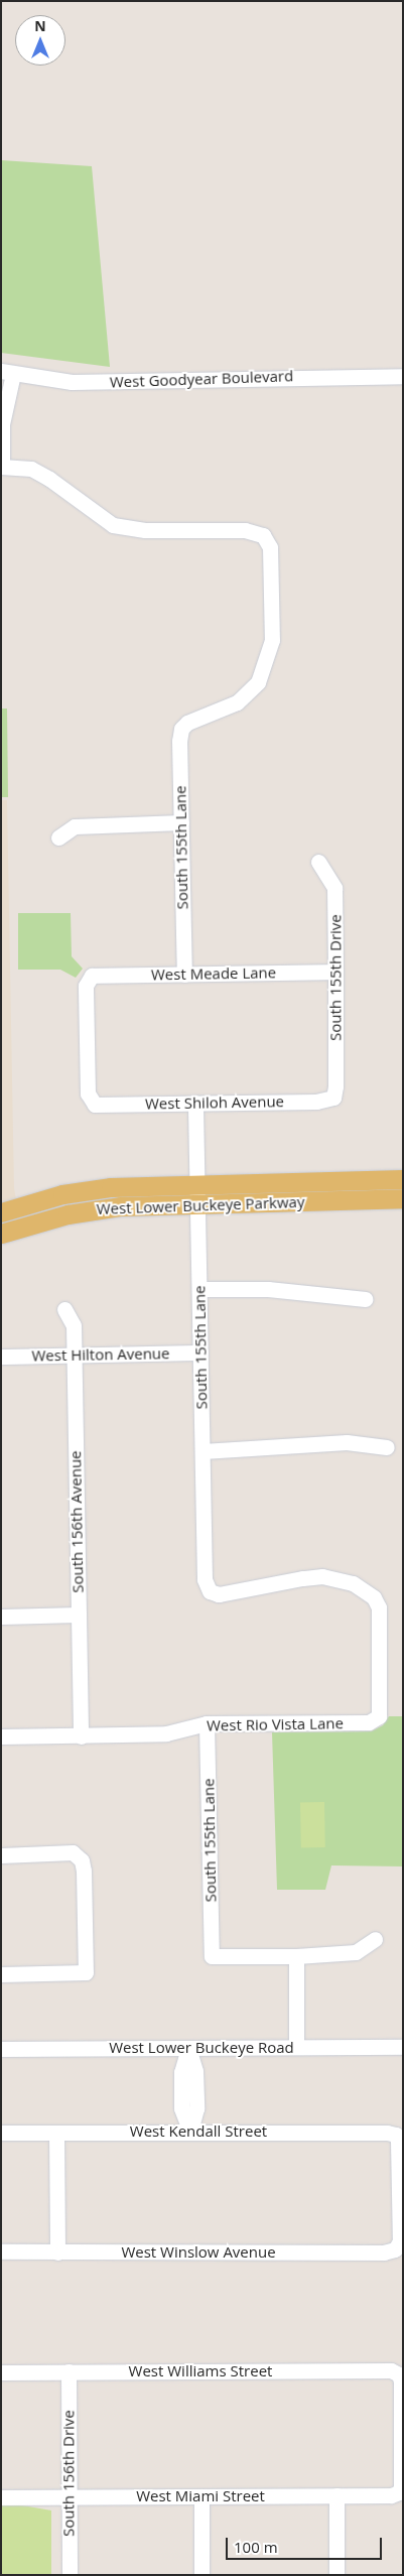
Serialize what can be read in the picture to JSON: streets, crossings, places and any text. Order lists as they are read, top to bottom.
{
  "streets": {
    "main road": ["West Lower Buckeye Parkway"],
    "street": [
      "West Goodyear Boulevard",
      "South 155th Lane",
      "West Meade Lane",
      "South 155th Drive",
      "West Shiloh Avenue",
      "West Hilton Avenue",
      "South 156th Avenue",
      "West Rio Vista Lane",
      "West Lower Buckeye Road",
      "West Kendall Street",
      "West Winslow Avenue",
      "West Williams Street",
      "South 156th Drive",
      "West Miami Street"
    ]
  },
  "crossings": [
    ["South 155th Lane", "West Meade Lane"],
    ["South 155th Lane", "West Shiloh Avenue"],
    ["South 155th Lane", "West Lower Buckeye Parkway"],
    ["South 155th Lane", "West Hilton Avenue"],
    ["South 155th Lane", "West Rio Vista Lane"],
    ["West Meade Lane", "South 155th Drive"],
    ["West Meade Lane", "West Shiloh Avenue"],
    ["South 155th Drive", "West Shiloh Avenue"],
    ["West Hilton Avenue", "South 156th Avenue"],
    ["South 156th Avenue", "West Rio Vista Lane"],
    ["West Kendall Street", "West Winslow Avenue"],
    ["West Williams Street", "South 156th Drive"],
    ["West Williams Street", "West Miami Street"],
    ["South 156th Drive", "West Miami Street"]
  ],
  "scale_bar": "100 m",
  "north": "top"
}
